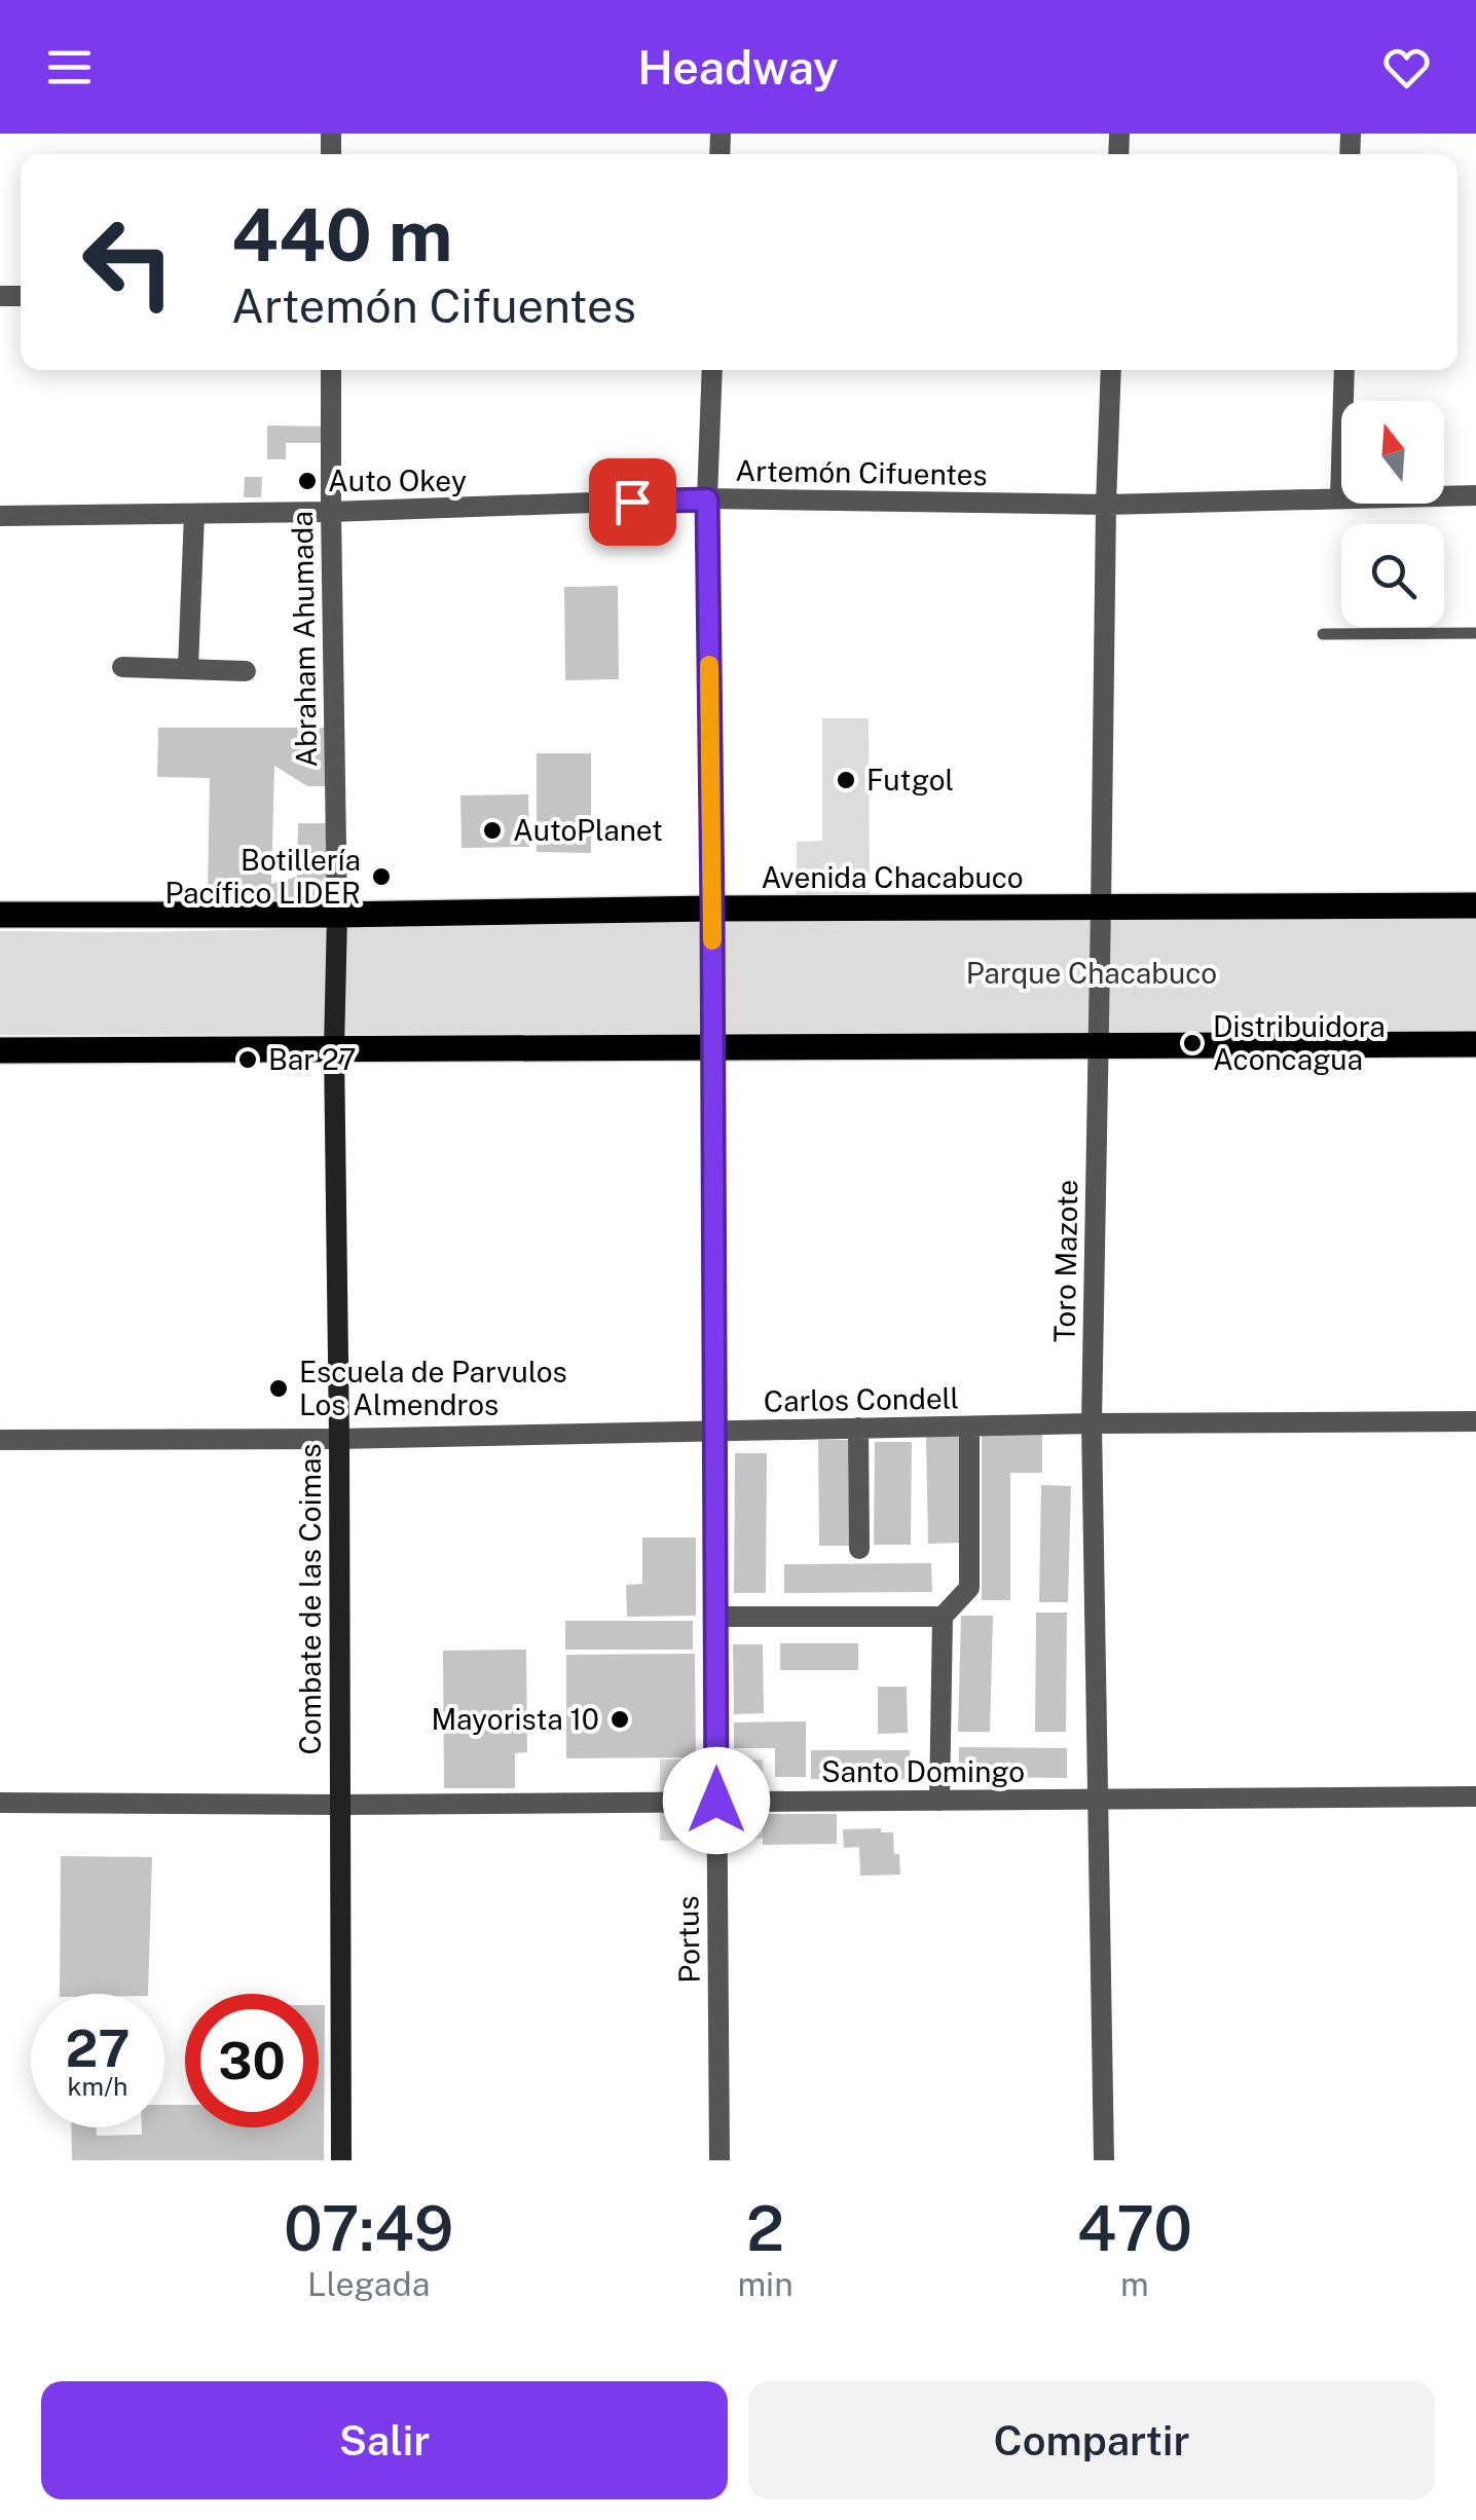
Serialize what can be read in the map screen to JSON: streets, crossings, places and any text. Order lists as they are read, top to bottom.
{
  "streets": {
    "main road": ["Avenida Chacabuco", "Combate de las Coimas"],
    "street": [
      "Artemón Cifuentes",
      "Abraham Ahumada",
      "Toro Mazote",
      "Carlos Condell",
      "Santo Domingo",
      "Portus"
    ]
  },
  "crossings": [
    ["Artemón Cifuentes", "Abraham Ahumada"],
    ["Artemón Cifuentes", "Toro Mazote"],
    ["Artemón Cifuentes", "Portus"],
    ["Abraham Ahumada", "Avenida Chacabuco"],
    ["Abraham Ahumada", "Combate de las Coimas"],
    ["Avenida Chacabuco", "Toro Mazote"],
    ["Avenida Chacabuco", "Combate de las Coimas"],
    ["Avenida Chacabuco", "Portus"],
    ["Toro Mazote", "Carlos Condell"],
    ["Toro Mazote", "Santo Domingo"],
    ["Carlos Condell", "Combate de las Coimas"],
    ["Carlos Condell", "Portus"],
    ["Combate de las Coimas", "Santo Domingo"],
    ["Santo Domingo", "Portus"]
  ],
  "parks": ["Parque Chacabuco"],
  "places": [
    "Auto Okey",
    "Futgol",
    "AutoPlanet",
    "Botillería Pacífico LIDER",
    "Distribuidora Aconcagua",
    "Bar 27",
    "Escuela de Parvulos Los Almendros",
    "Mayorista 10"
  ],
  "north": "top",
  "page": {
    "header": "Headway",
    "turn": ["440 m", "Artemón Cifuentes"],
    "speed": "27 km/h",
    "limit": "30",
    "eta": [
      "07:49",
      "Llegada",
      "2",
      "min",
      "470",
      "m"
    ],
    "buttons": ["Salir", "Compartir"]
  }
}
